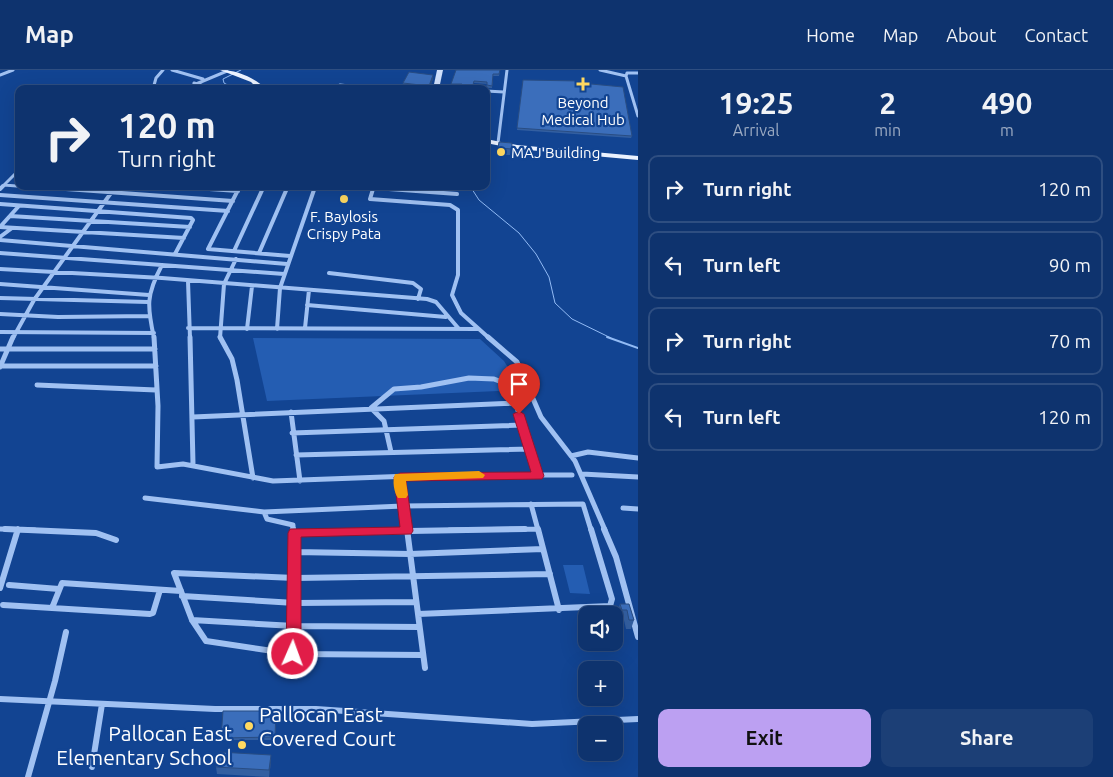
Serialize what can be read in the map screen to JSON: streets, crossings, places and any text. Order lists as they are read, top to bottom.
{
  "places": {
    "health": ["Beyond Medical Hub"],
    "other": [
      "MAJ Building",
      "F. Baylosis Crispy Pata",
      "Pallocan East Covered Court",
      "Pallocan East Elementary School"
    ]
  },
  "page": {
    "header": "Map",
    "nav": [
      "Home",
      "Map",
      "About",
      "Contact"
    ],
    "eta": [
      "19:25",
      "Arrival",
      "2",
      "min",
      "490",
      "m"
    ],
    "turn": ["120 m", "Turn right"],
    "list": [
      {
        "name": "Turn right",
        "value": "120 m"
      },
      {
        "name": "Turn left",
        "value": "90 m"
      },
      {
        "name": "Turn right",
        "value": "70 m"
      },
      {
        "name": "Turn left",
        "value": "120 m"
      }
    ],
    "map_buttons": ["+", "−"],
    "buttons": ["Exit", "Share"]
  }
}
